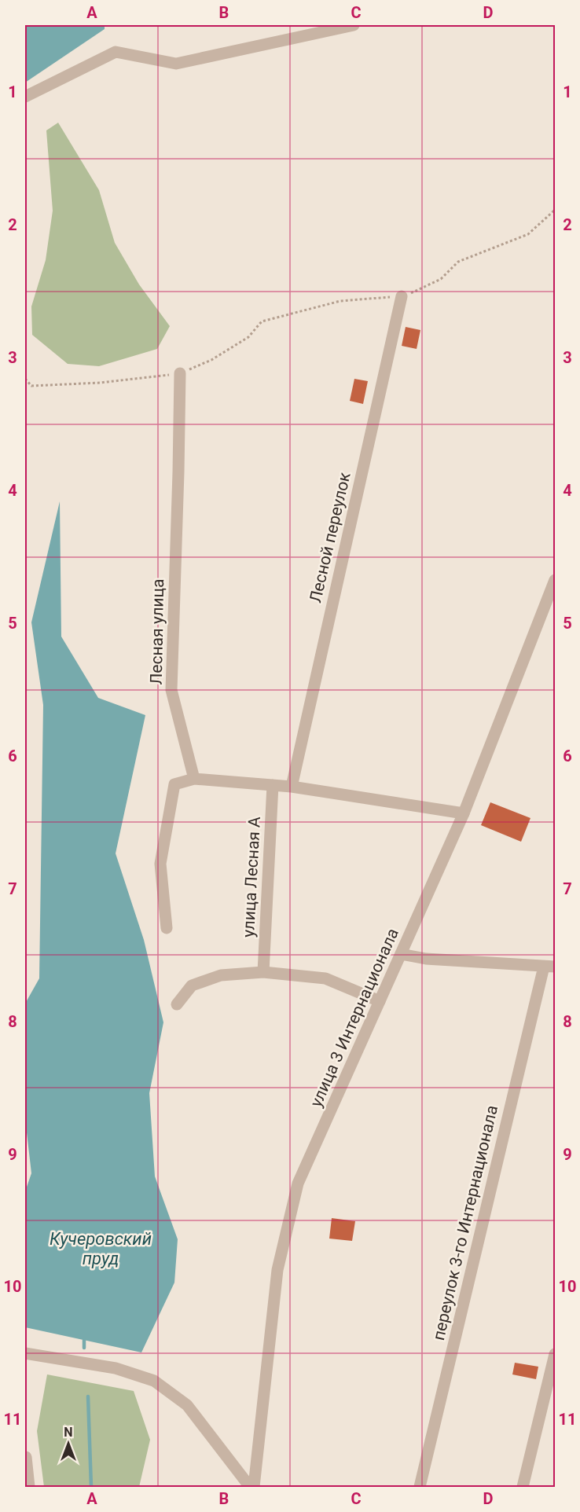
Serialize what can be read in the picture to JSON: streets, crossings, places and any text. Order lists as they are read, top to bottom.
{
  "streets": {
    "street": [
      "Лесной переулок",
      "Лесная улица",
      "улица Лесная А",
      "улица 3 Интернационала",
      "переулок 3-го Интернационала"
    ]
  },
  "water": ["Кучеровский пруд"],
  "north": "top",
  "grid": {
    "columns": [
      "A",
      "B",
      "C",
      "D"
    ],
    "rows": [
      "1",
      "2",
      "3",
      "4",
      "5",
      "6",
      "7",
      "8",
      "9",
      "10",
      "11"
    ]
  }
}
